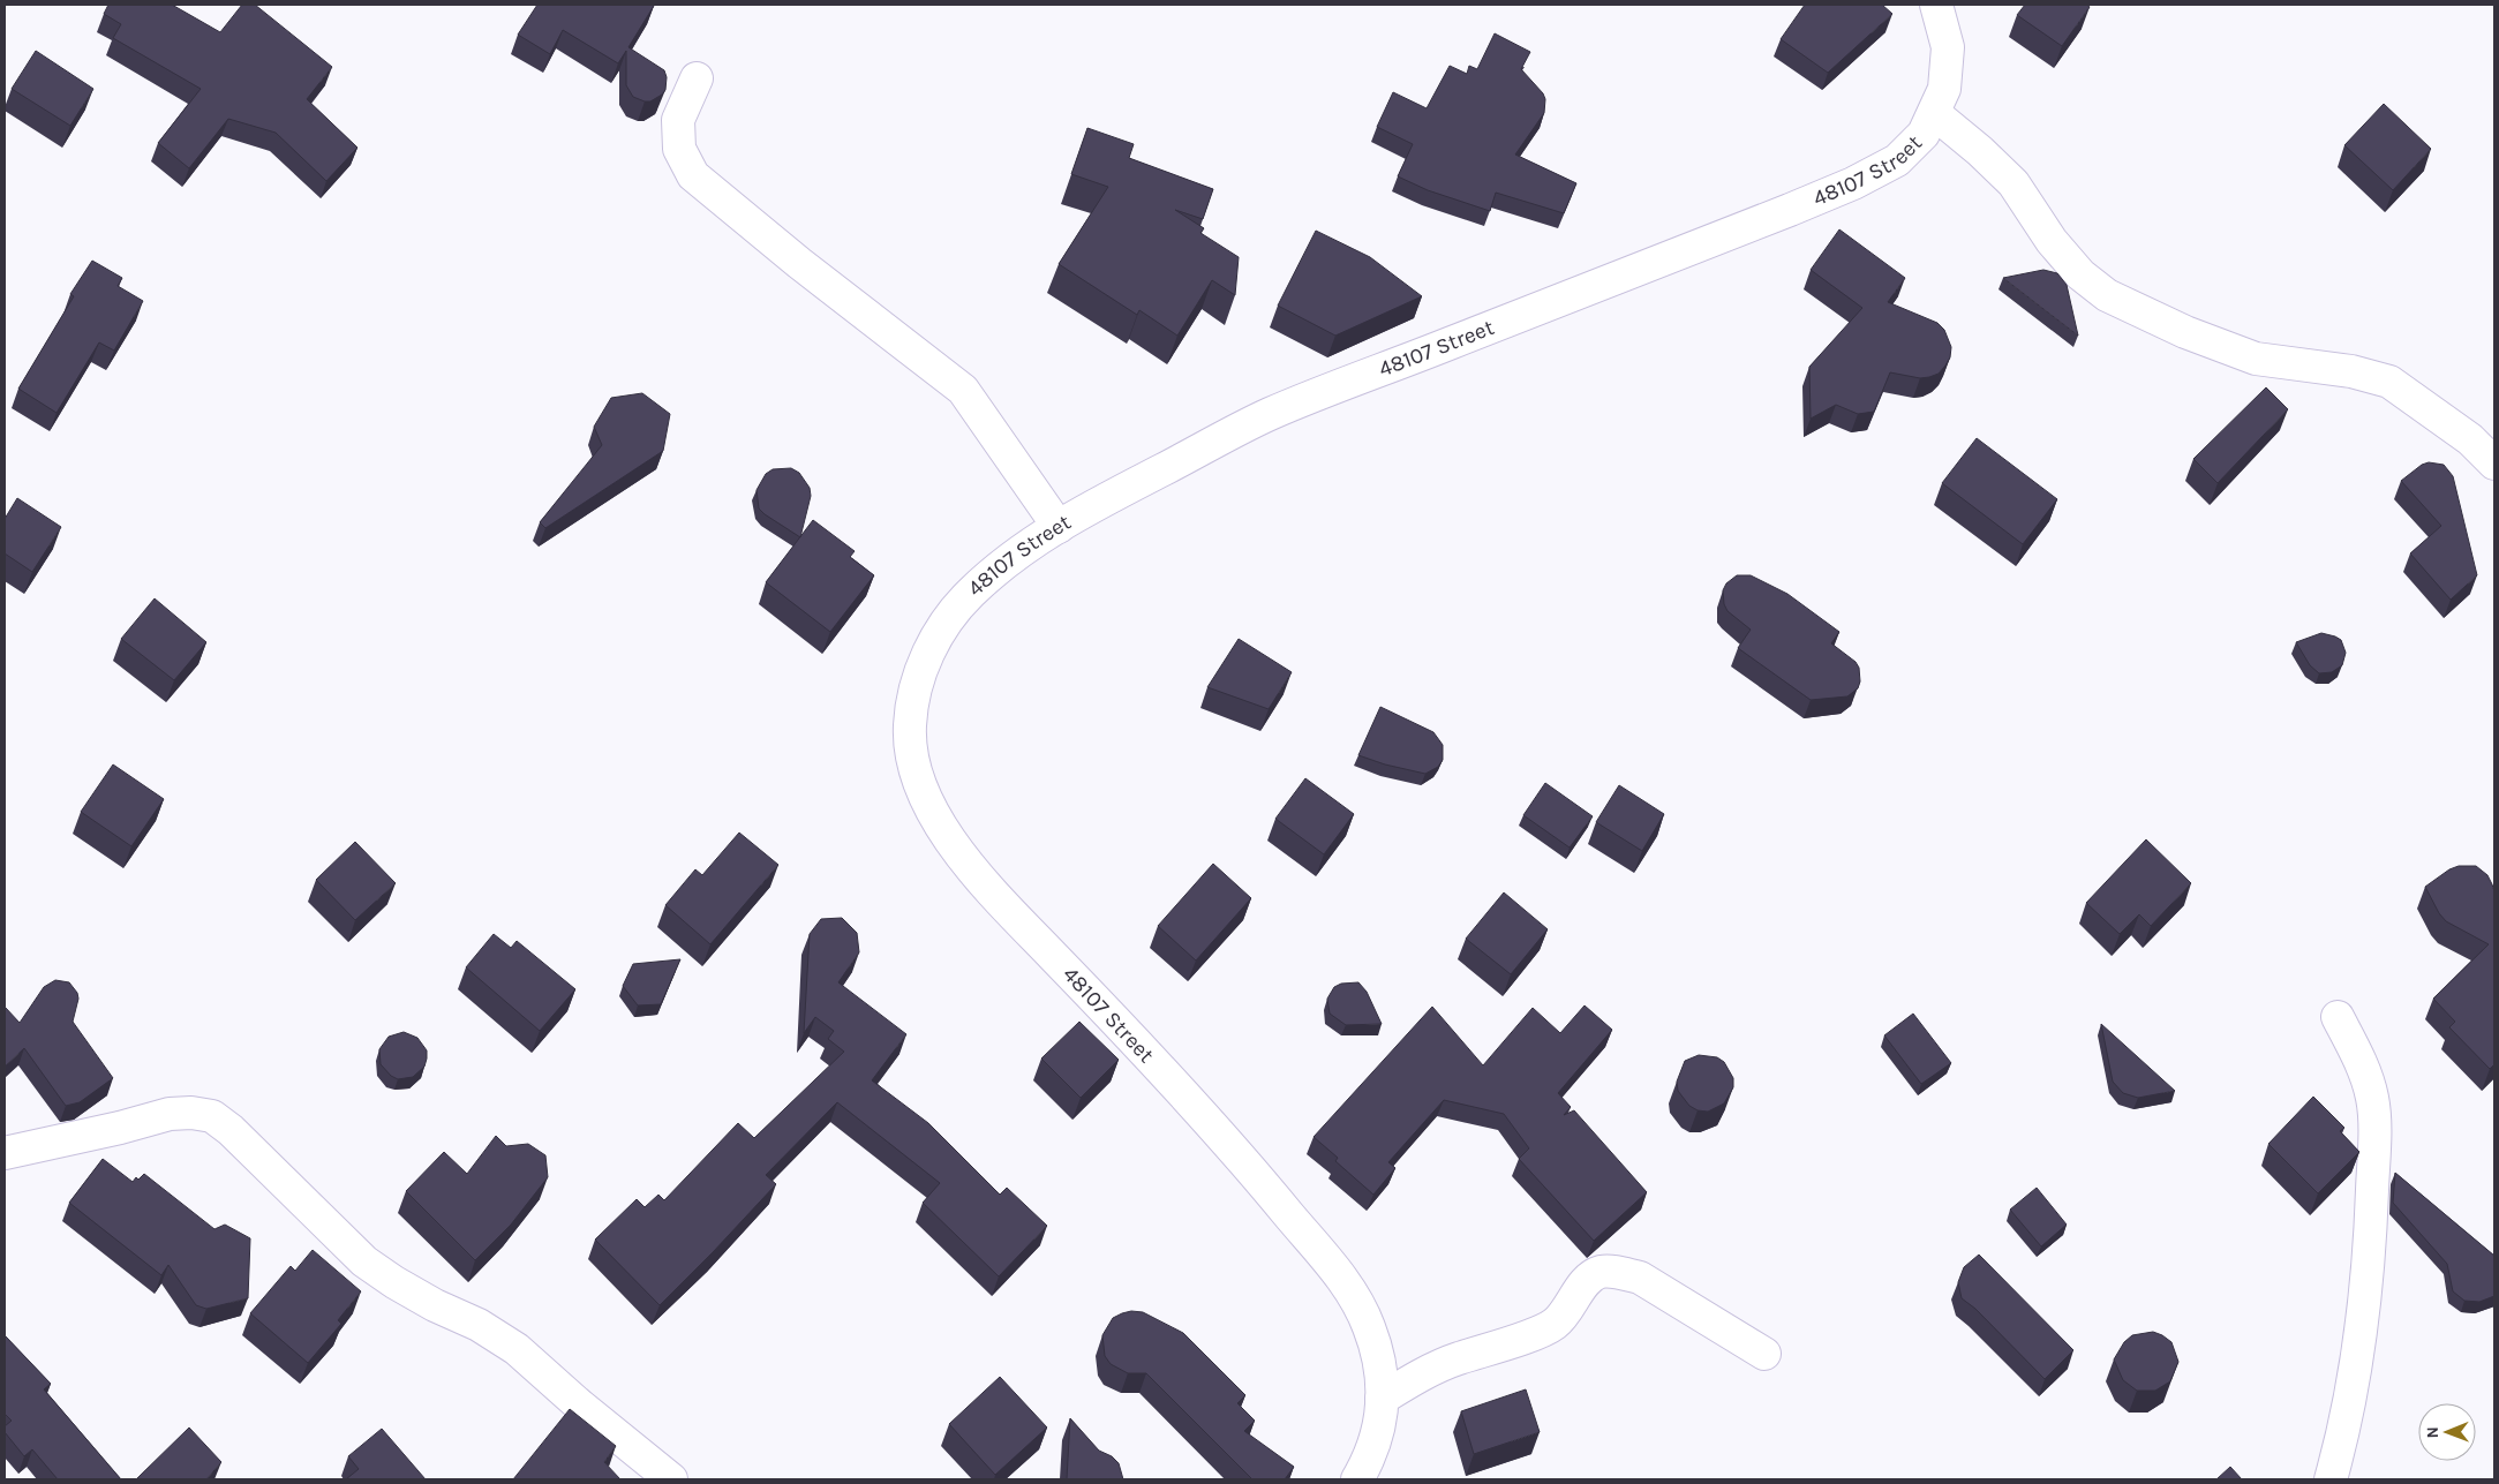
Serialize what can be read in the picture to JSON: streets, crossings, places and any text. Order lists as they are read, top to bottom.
{
  "streets": {
    "street": ["48107 Street"]
  },
  "north": "left"
}
